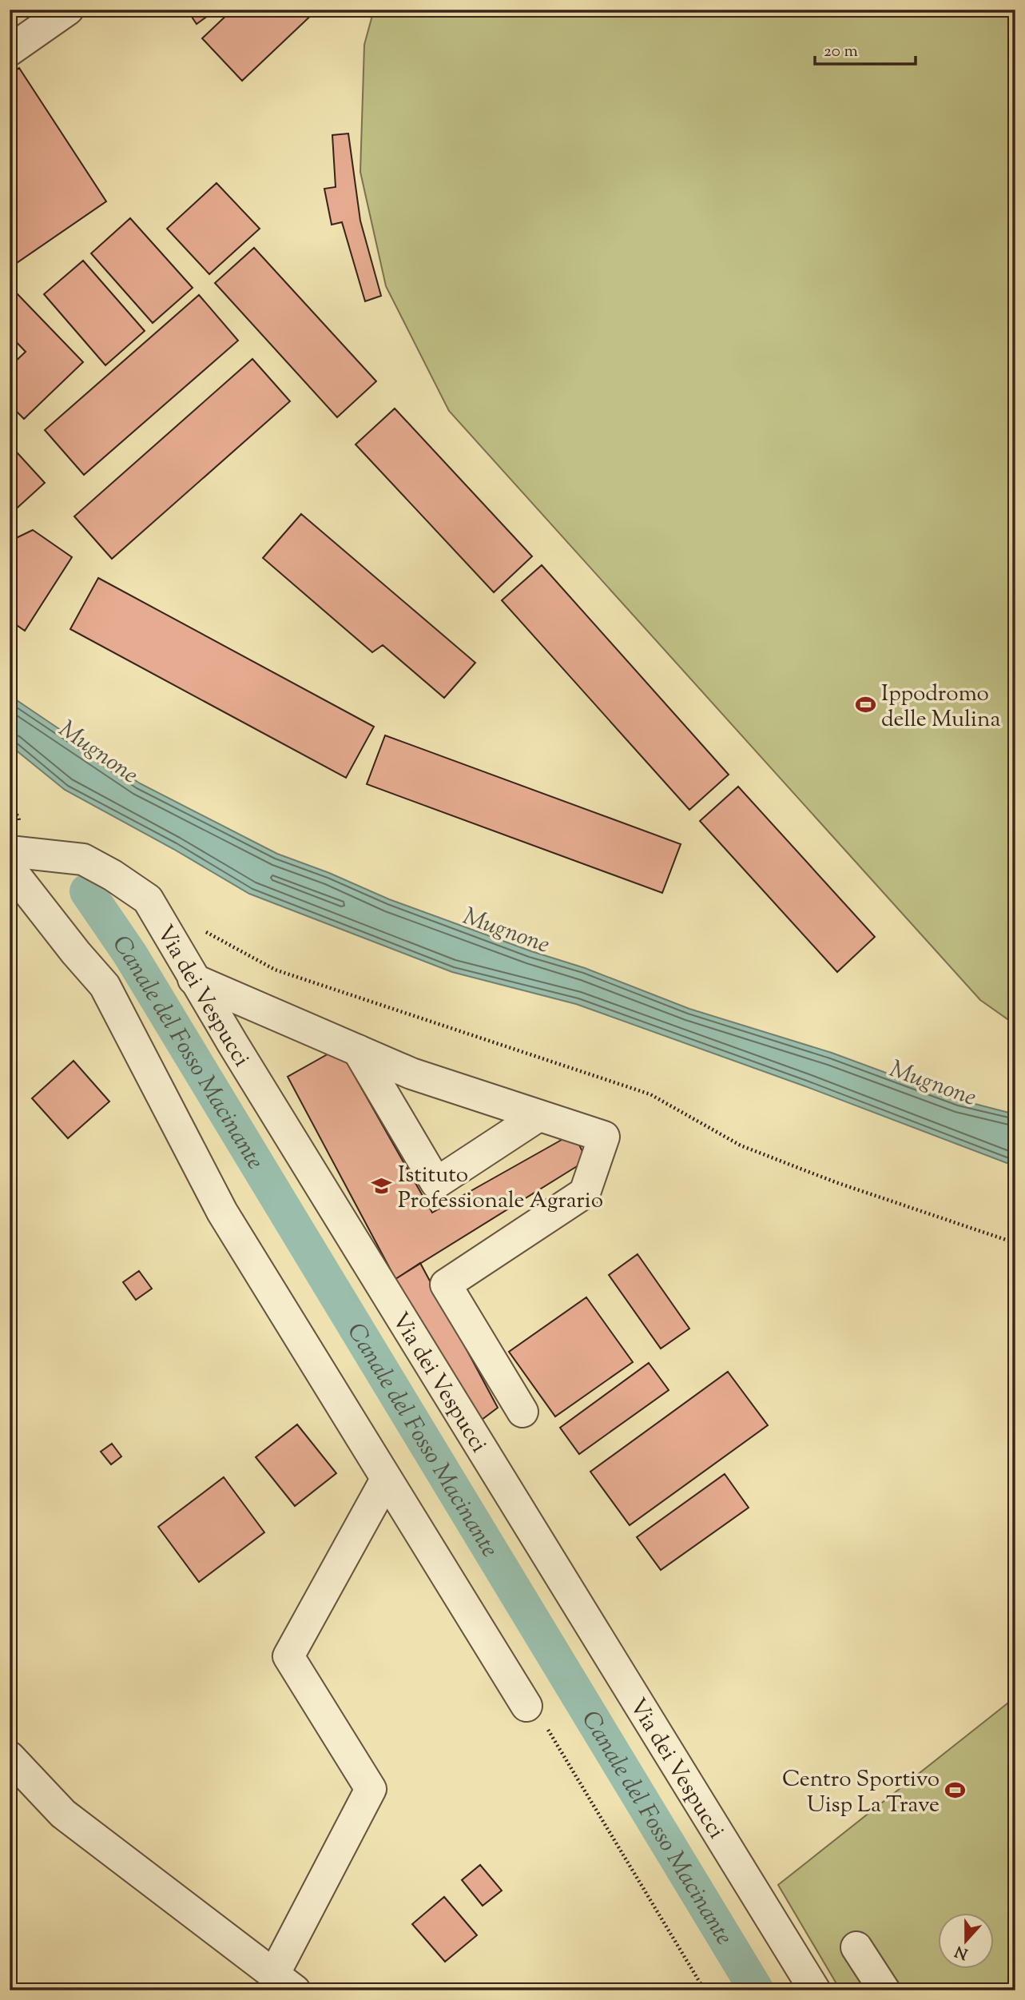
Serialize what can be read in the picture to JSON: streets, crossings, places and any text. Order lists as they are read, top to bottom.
{
  "streets": {
    "street": ["Via dei Vespucci"]
  },
  "water": ["Mugnone", "Canale del Fosso Macinante"],
  "places": {
    "sports": ["Ippodromo delle Mulina", "Centro Sportivo Uisp La Trave"],
    "school or university": ["Istituto Professionale Agrario"]
  },
  "scale_bar": "20 m",
  "north": "bottom"
}
